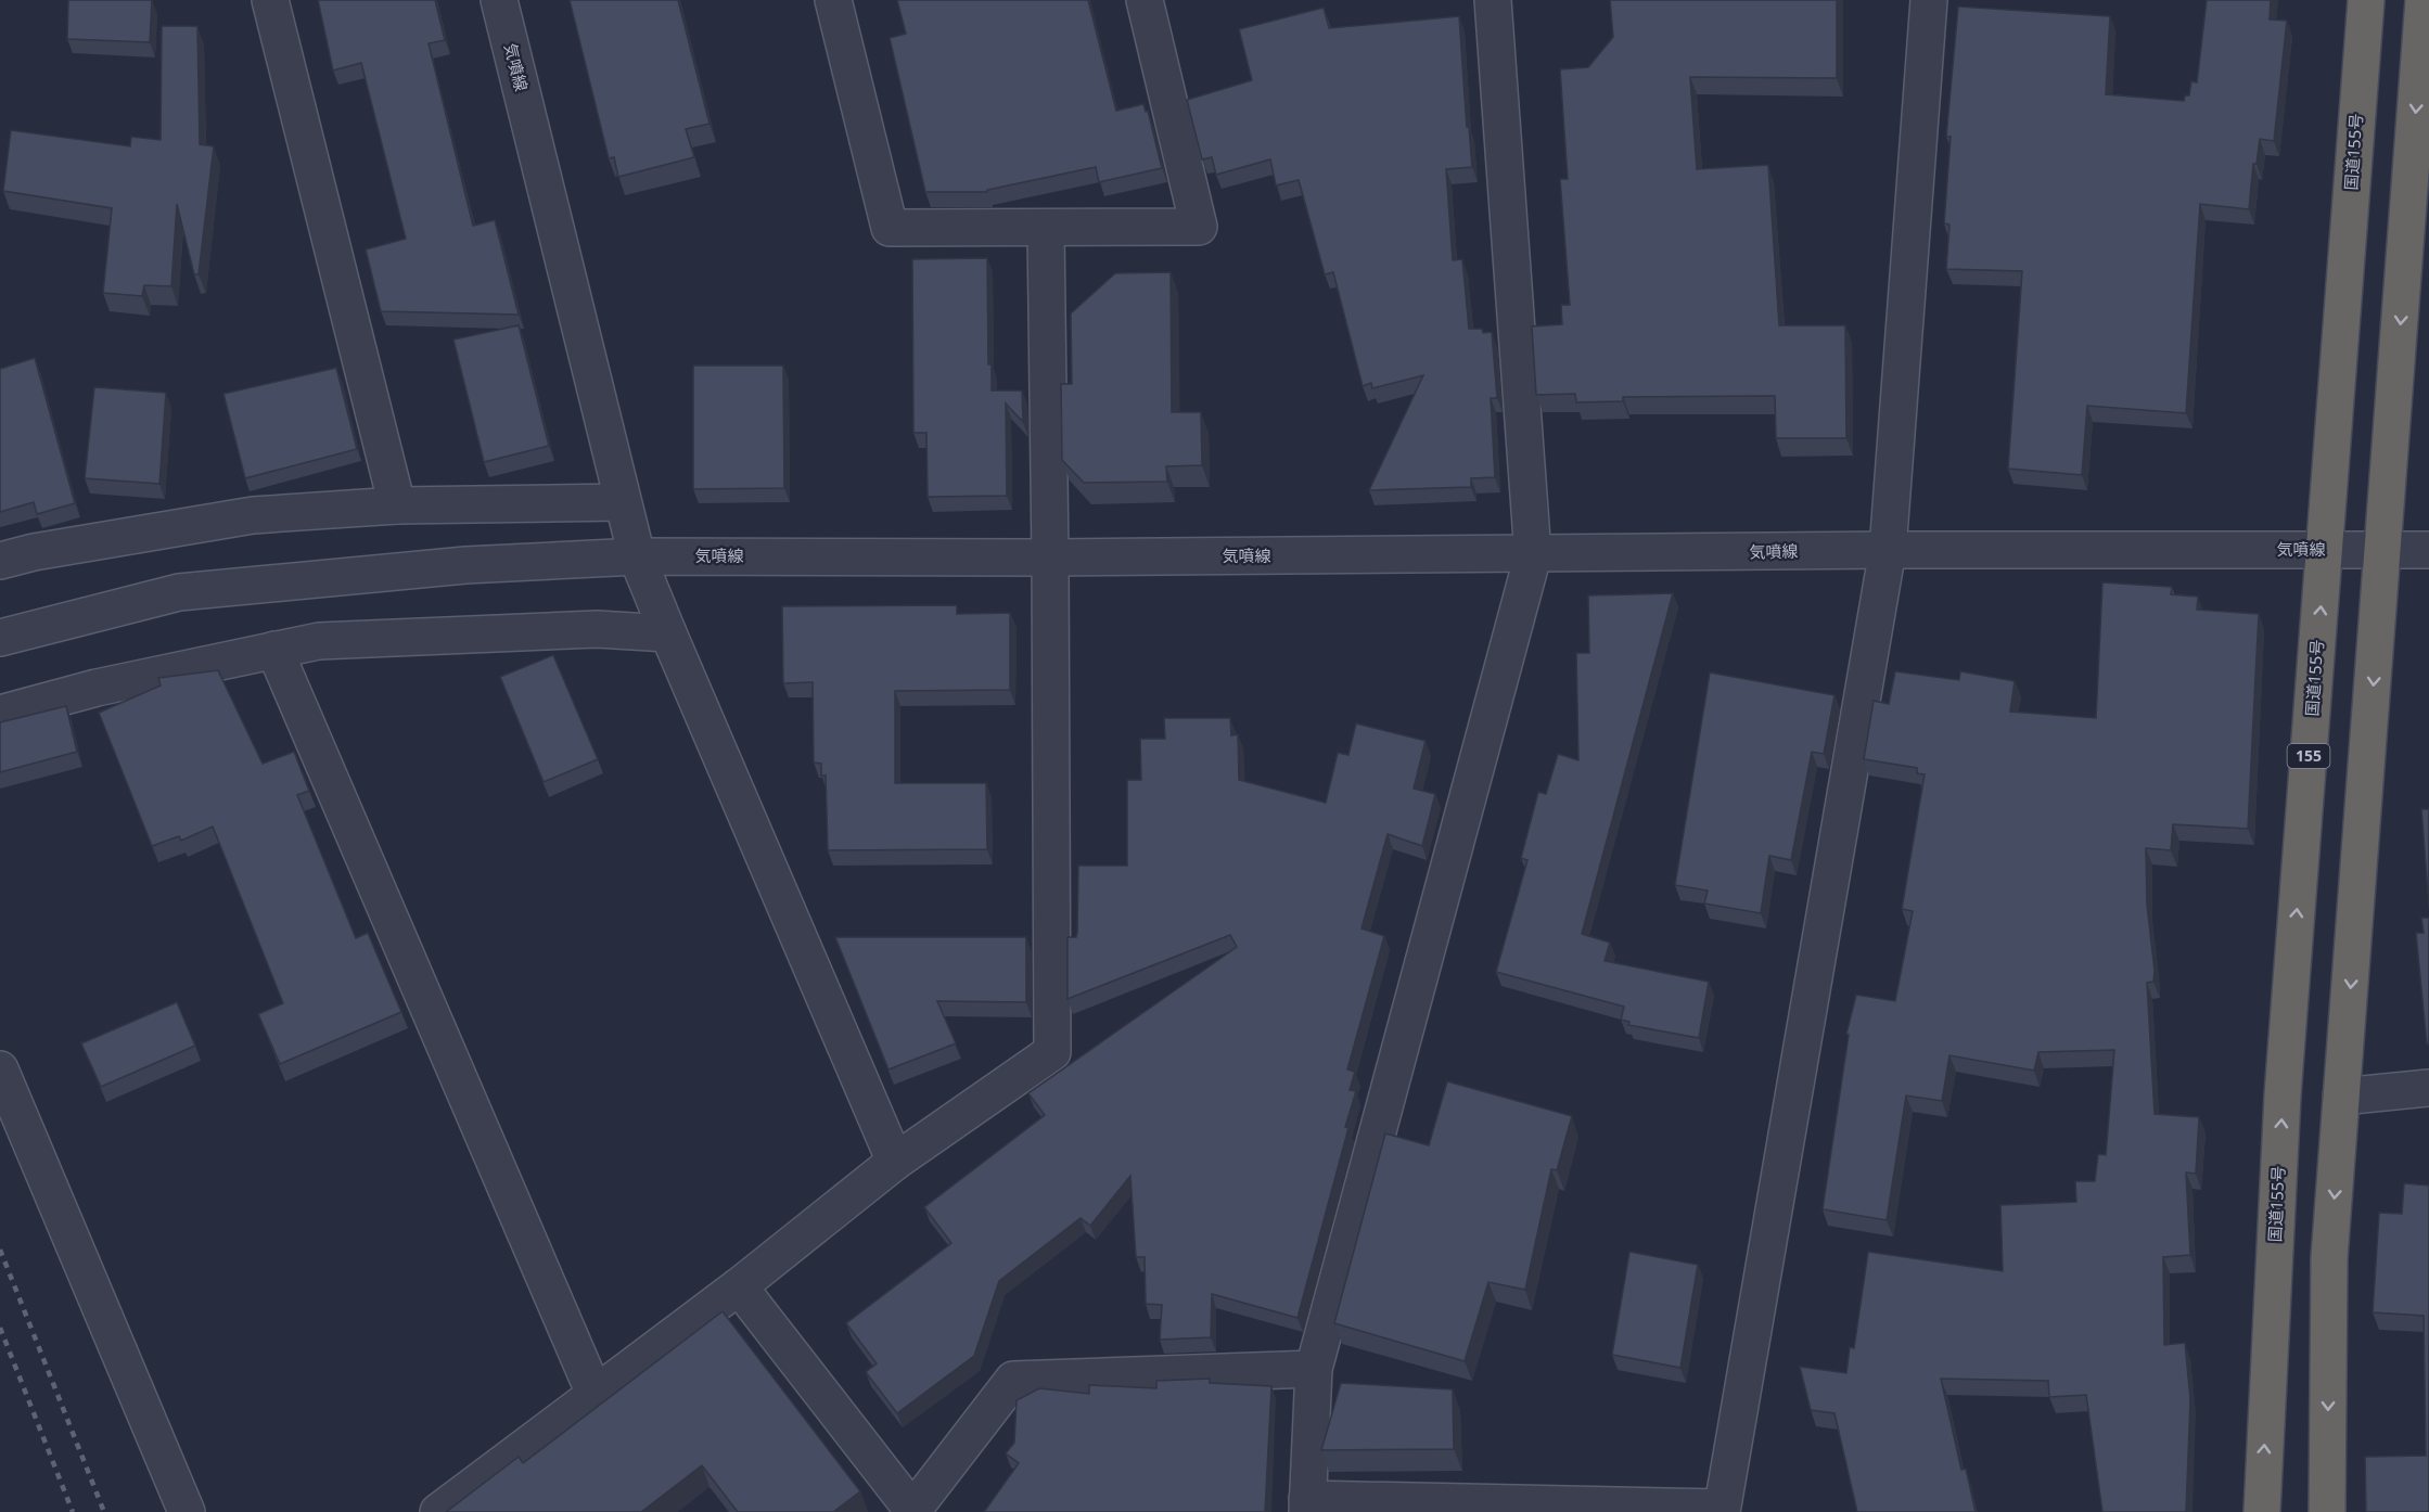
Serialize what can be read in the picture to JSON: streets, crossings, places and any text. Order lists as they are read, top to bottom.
{
  "streets": {
    "highway": ["国道155号", "155"],
    "street": ["気噴線"]
  },
  "crossings": [
    ["気噴線", "国道155号"]
  ]
}
